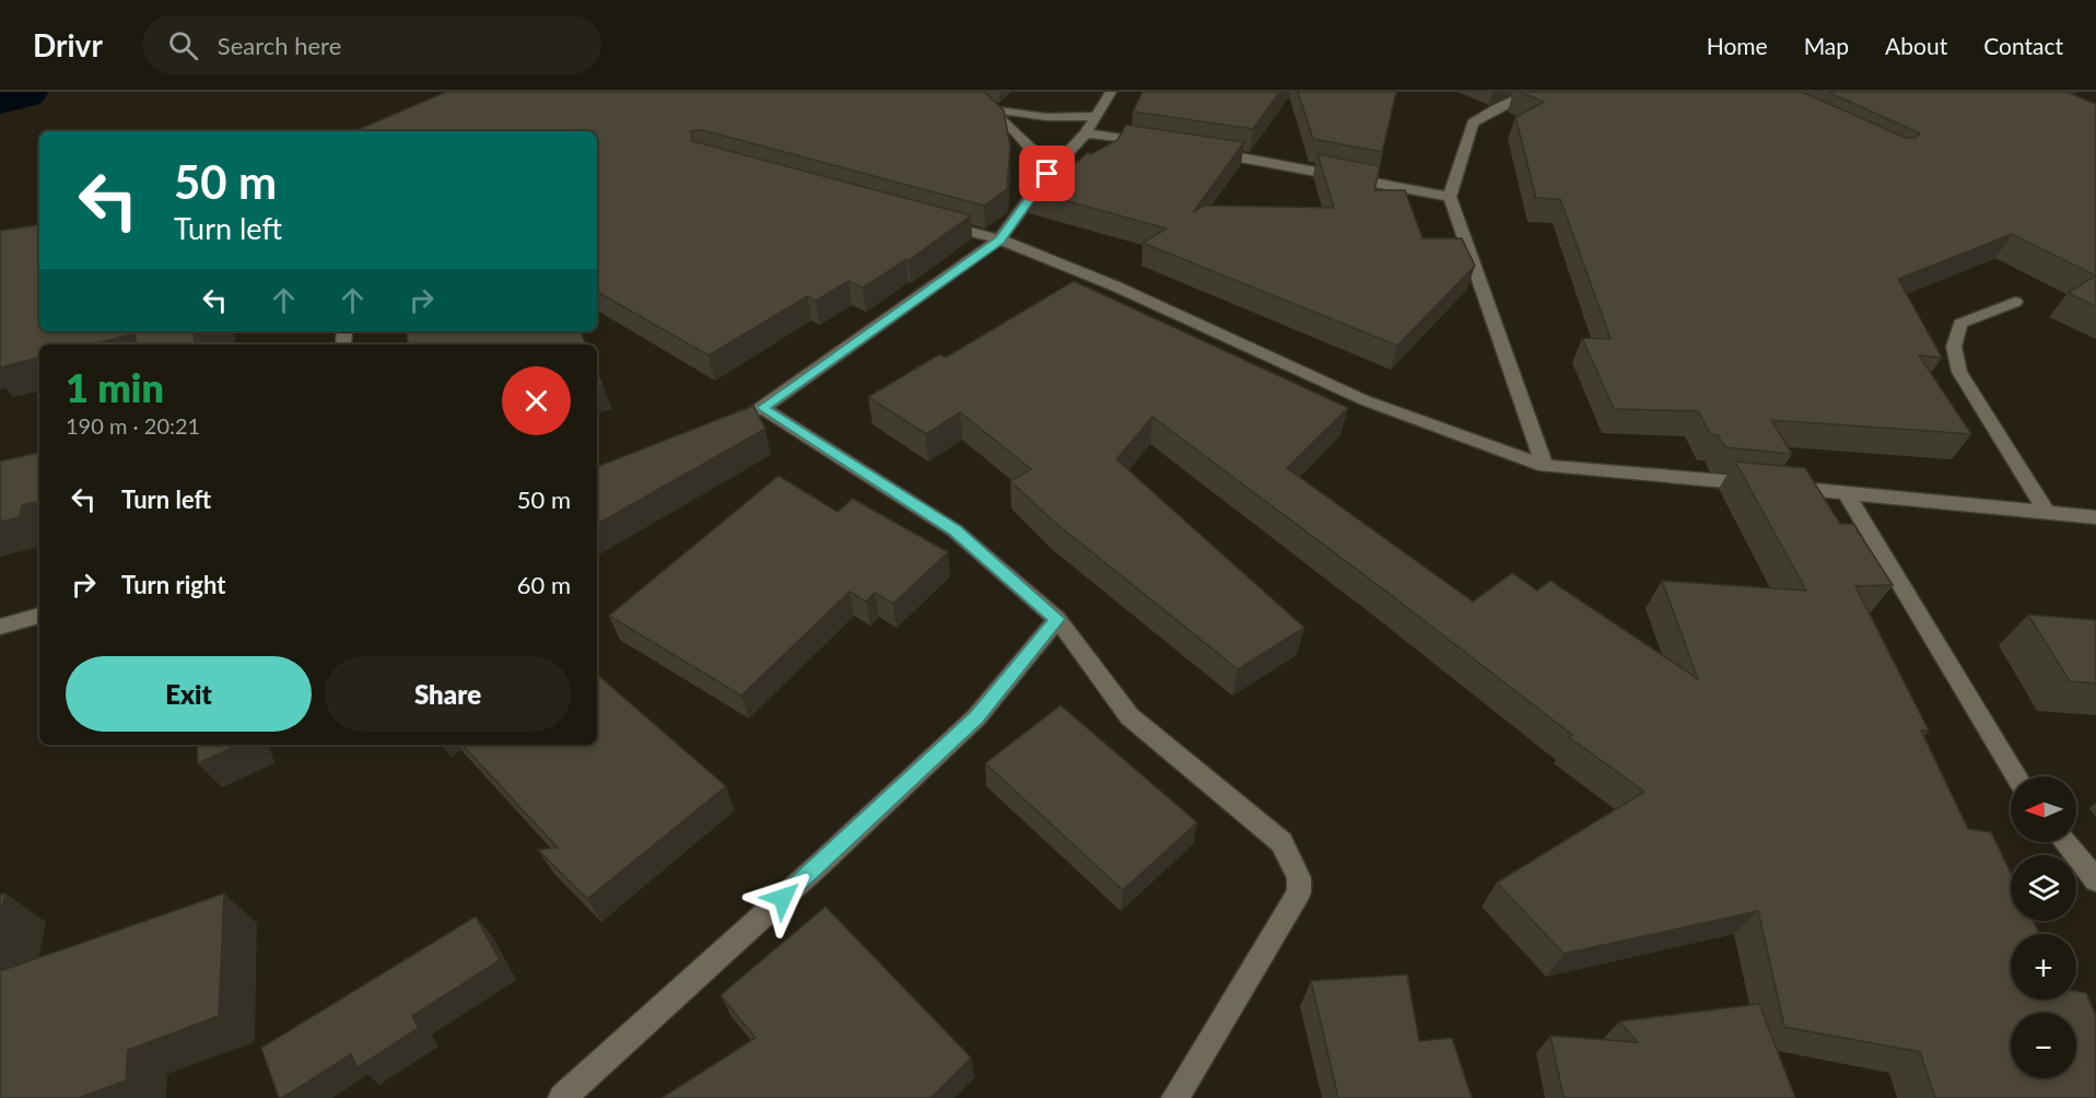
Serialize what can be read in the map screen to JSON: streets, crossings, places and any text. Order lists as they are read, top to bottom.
{
  "north": "left",
  "page": {
    "header": "Drivr",
    "search": "Search here",
    "nav": [
      "Home",
      "Map",
      "About",
      "Contact"
    ],
    "turn": ["50 m", "Turn left"],
    "heading": ["1 min", "190 m · 20:21"],
    "list": [
      {
        "name": "Turn left",
        "value": "50 m"
      },
      {
        "name": "Turn right",
        "value": "60 m"
      }
    ],
    "buttons": ["Exit", "Share"],
    "map_buttons": ["+", "−"]
  }
}
